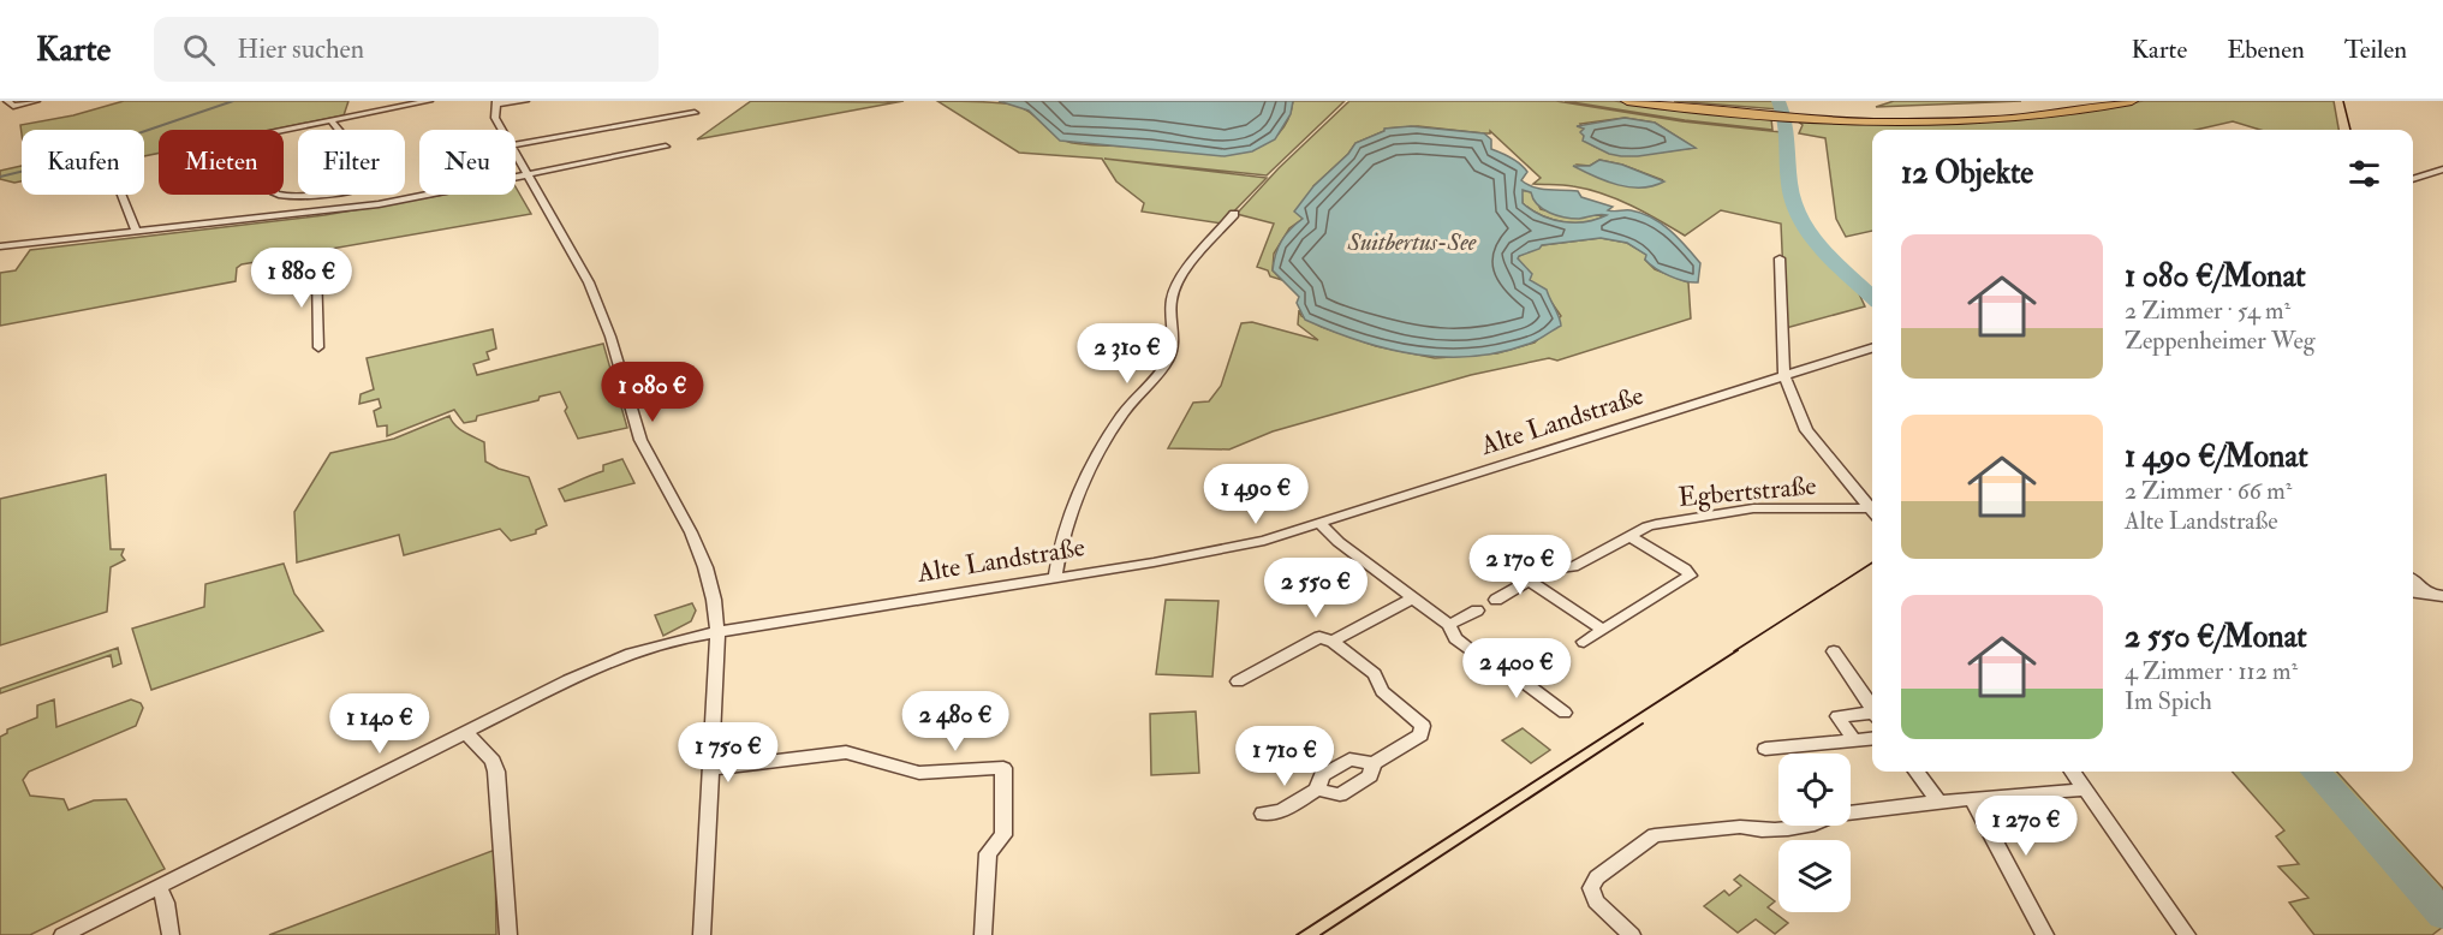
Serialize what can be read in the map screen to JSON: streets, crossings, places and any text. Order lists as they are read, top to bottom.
{
  "streets": {
    "street": ["Alte Landstraße", "Egbertstraße"]
  },
  "water": ["Suitbertus-See"],
  "page": {
    "header": "Karte",
    "search": "Hier suchen",
    "nav": ["Karte", "Ebenen", "Teilen"],
    "chip": [
      "Kaufen",
      "Mieten",
      "Filter",
      "Neu"
    ],
    "heading": "12 Objekte",
    "list": [
      {
        "name": "1 080 €/Monat",
        "note": "2 Zimmer · 54 m² · Zeppenheimer Weg"
      },
      {
        "name": "1 490 €/Monat",
        "note": "2 Zimmer · 66 m² · Alte Landstraße"
      },
      {
        "name": "2 550 €/Monat",
        "note": "4 Zimmer · 112 m² · Im Spich"
      }
    ],
    "price": [
      "1 880 €",
      "2 310 €",
      "1 080 €",
      "1 490 €",
      "2 170 €",
      "2 550 €",
      "2 400 €",
      "2 480 €",
      "1 140 €",
      "1 750 €",
      "1 710 €",
      "1 270 €"
    ]
  }
}
